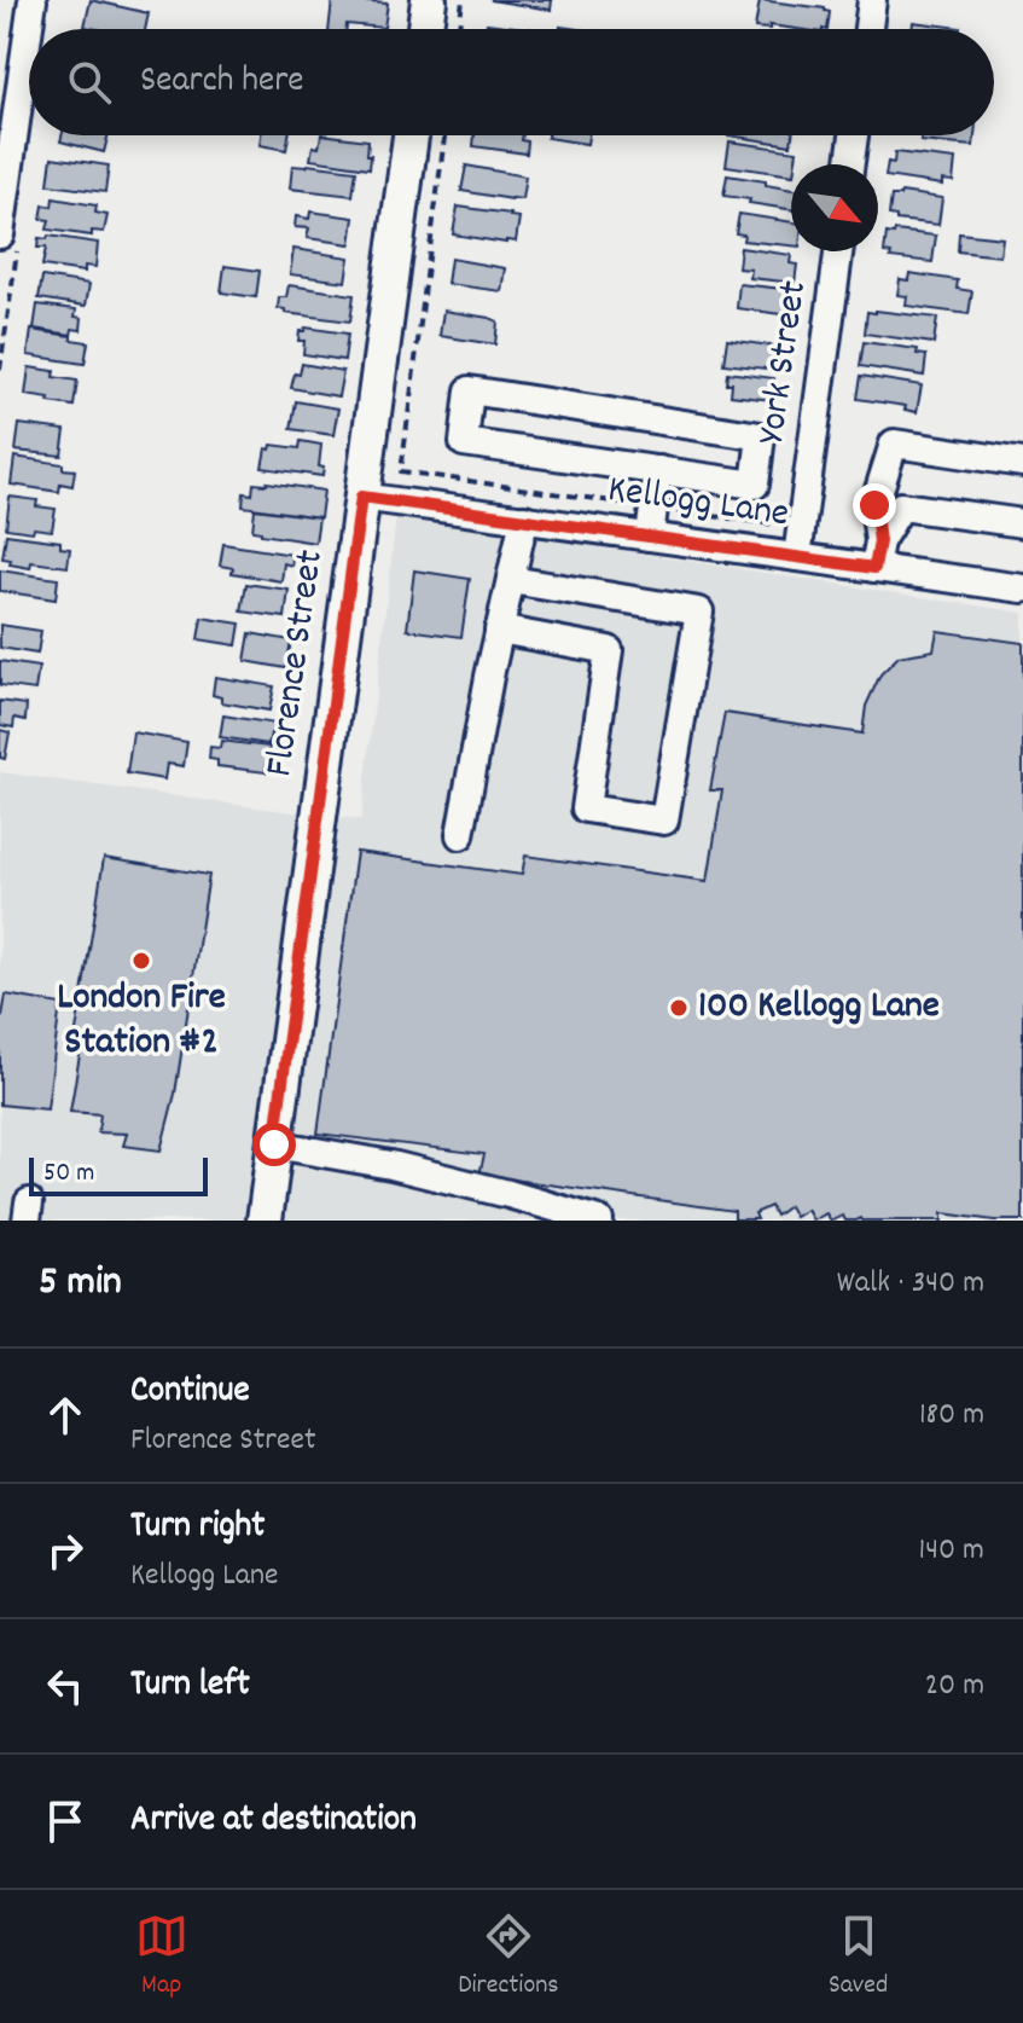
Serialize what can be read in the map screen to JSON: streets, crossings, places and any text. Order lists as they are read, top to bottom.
{
  "streets": {
    "main road": ["Florence Street"],
    "street": ["York Street", "Kellogg Lane"]
  },
  "crossings": [
    ["York Street", "Kellogg Lane"],
    ["Kellogg Lane", "Florence Street"]
  ],
  "places": ["London Fire Station #2", "100 Kellogg Lane"],
  "scale_bar": "50 m",
  "north": "bottom right",
  "page": {
    "search": "Search here",
    "scale": "50 m",
    "heading": ["5 min", "Walk · 340 m"],
    "list": [
      ["Continue", "Florence Street", "180 m"],
      ["Turn right", "Kellogg Lane", "140 m"],
      ["Turn left", "20 m"],
      "Arrive at destination"
    ],
    "nav": ["Map", "Directions", "Saved"]
  }
}
